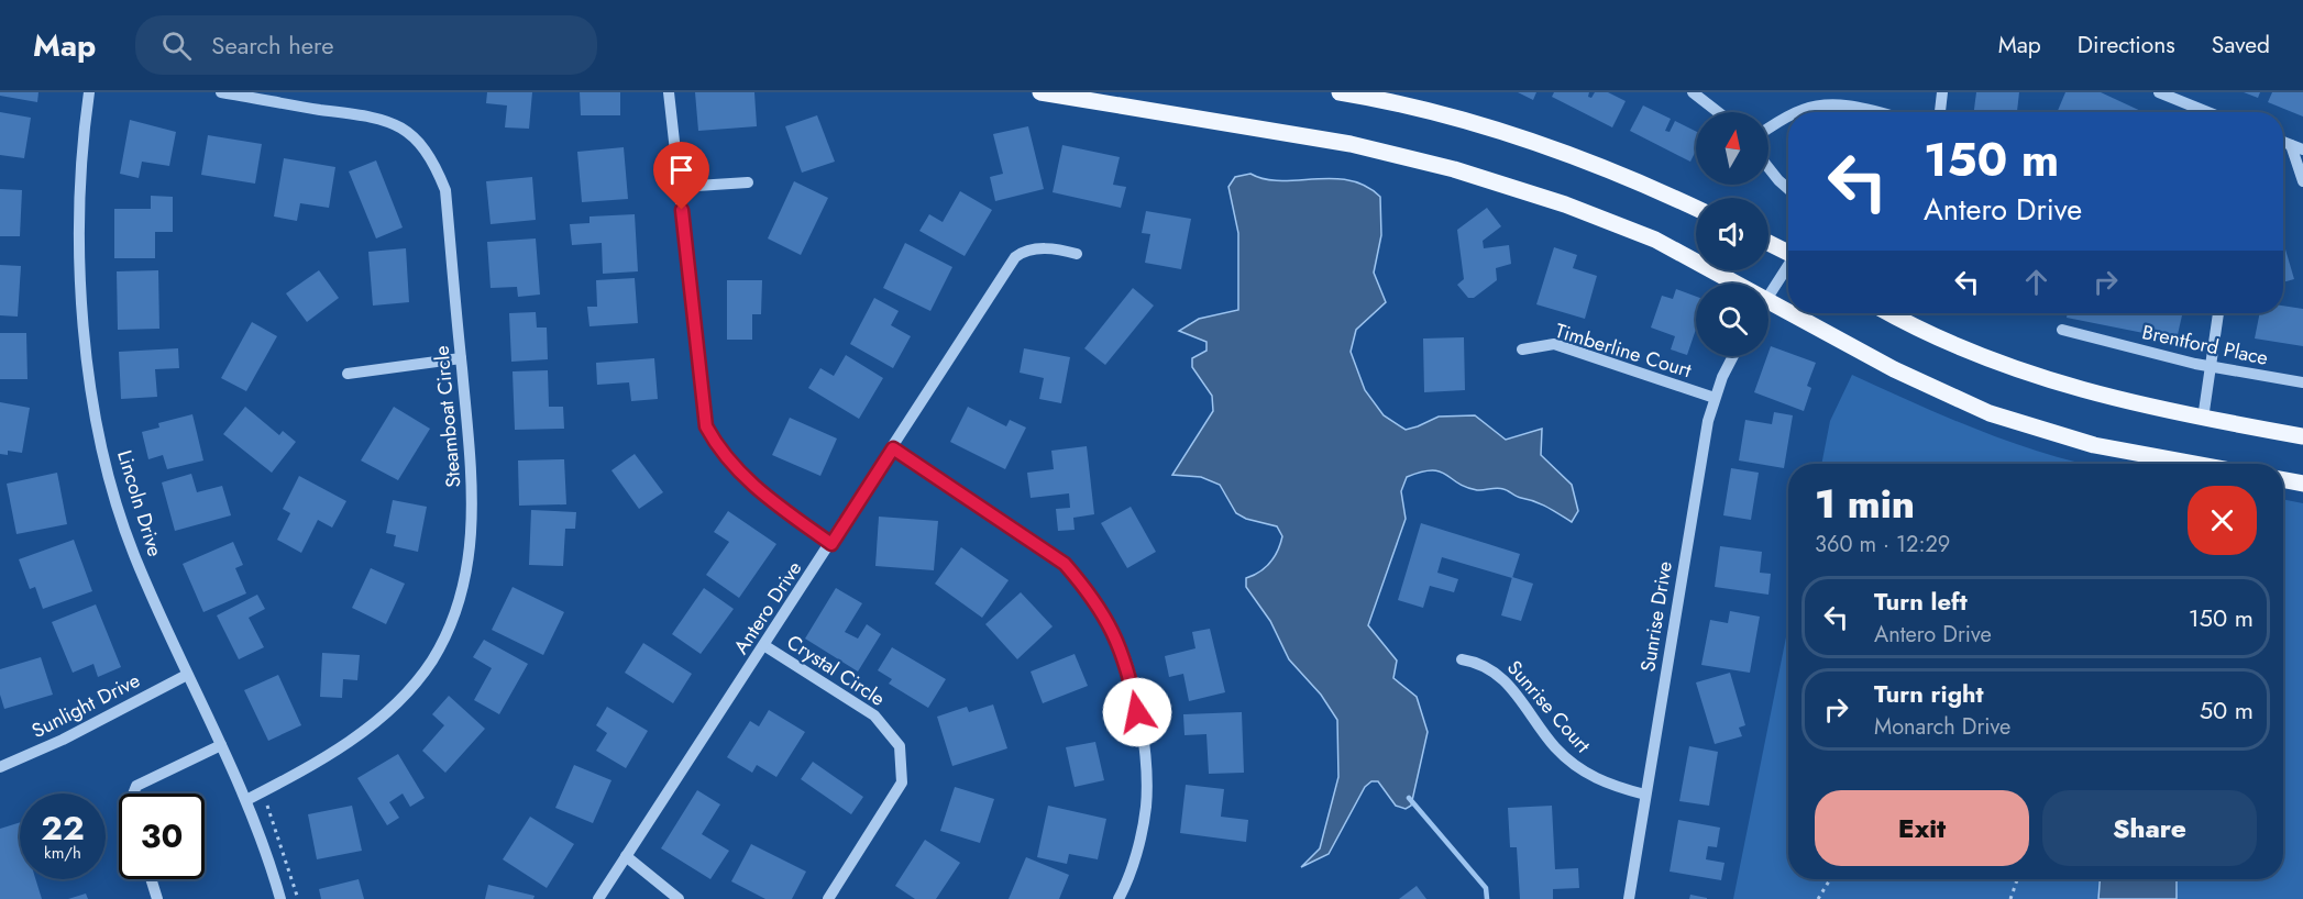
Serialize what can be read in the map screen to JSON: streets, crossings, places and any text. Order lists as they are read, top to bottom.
{
  "streets": {
    "street": [
      "Brentford Place",
      "Timberline Court",
      "Steamboat Circle",
      "Lincoln Drive",
      "Antero Drive",
      "Sunrise Drive",
      "Crystal Circle",
      "Sunlight Drive",
      "Sunrise Court"
    ]
  },
  "crossings": [
    ["Timberline Court", "Sunrise Drive"],
    ["Steamboat Circle", "Lincoln Drive"],
    ["Lincoln Drive", "Sunlight Drive"],
    ["Antero Drive", "Crystal Circle"],
    ["Sunrise Drive", "Sunrise Court"]
  ],
  "north": "top",
  "page": {
    "header": "Map",
    "search": "Search here",
    "nav": ["Map", "Directions", "Saved"],
    "turn": ["150 m", "Antero Drive"],
    "heading": ["1 min", "360 m · 12:29"],
    "list": [
      {
        "name": "Turn left",
        "note": "Antero Drive",
        "value": "150 m"
      },
      {
        "name": "Turn right",
        "note": "Monarch Drive",
        "value": "50 m"
      }
    ],
    "buttons": ["Exit", "Share"],
    "speed": "22 km/h",
    "limit": "30"
  }
}
